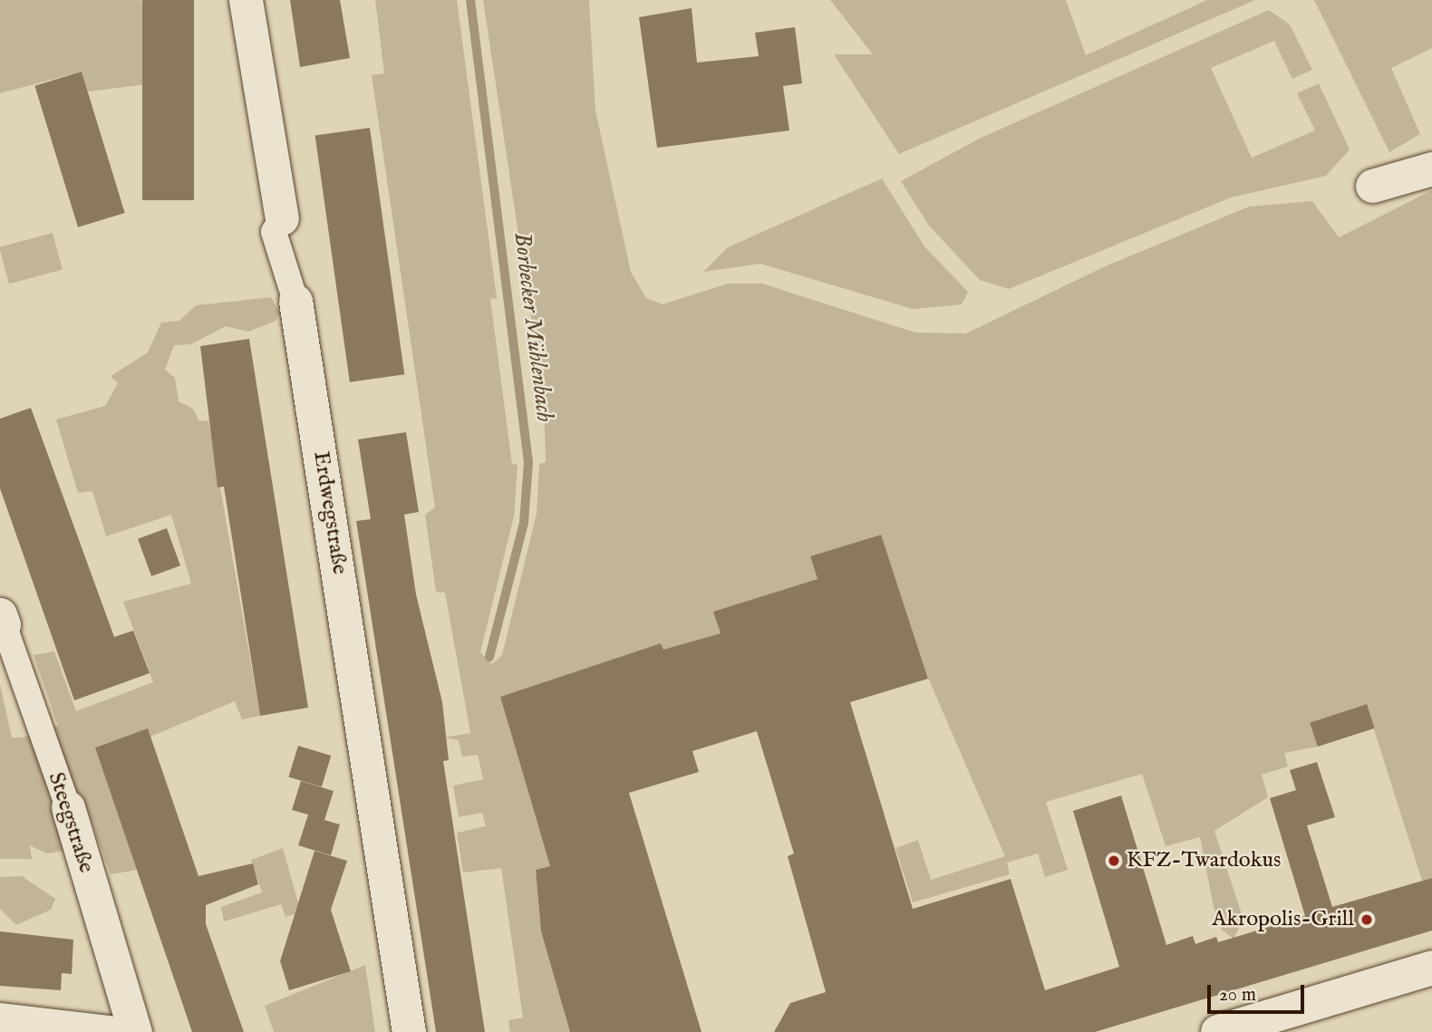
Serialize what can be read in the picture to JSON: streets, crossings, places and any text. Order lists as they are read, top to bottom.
{
  "streets": {
    "street": ["Erdwegstraße", "Steegstraße"]
  },
  "water": ["Borbecker Mühlenbach"],
  "places": ["KFZ-Twardokus", "Akropolis-Grill"],
  "scale_bar": "20 m"
}
